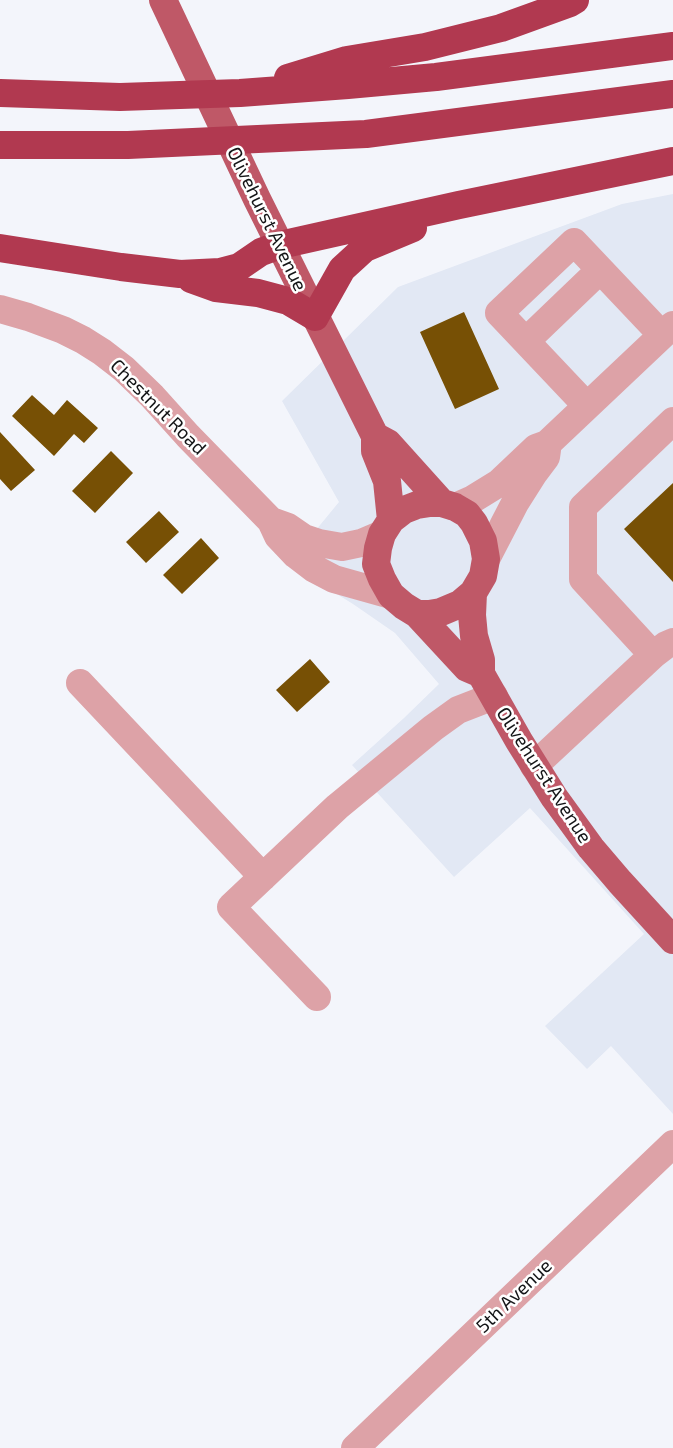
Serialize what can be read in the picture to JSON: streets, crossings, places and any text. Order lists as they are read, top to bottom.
{
  "streets": {
    "main road": ["Olivehurst Avenue"],
    "street": ["Chestnut Road", "5th Avenue"]
  },
  "crossings": [
    ["Olivehurst Avenue", "Chestnut Road"]
  ]
}
